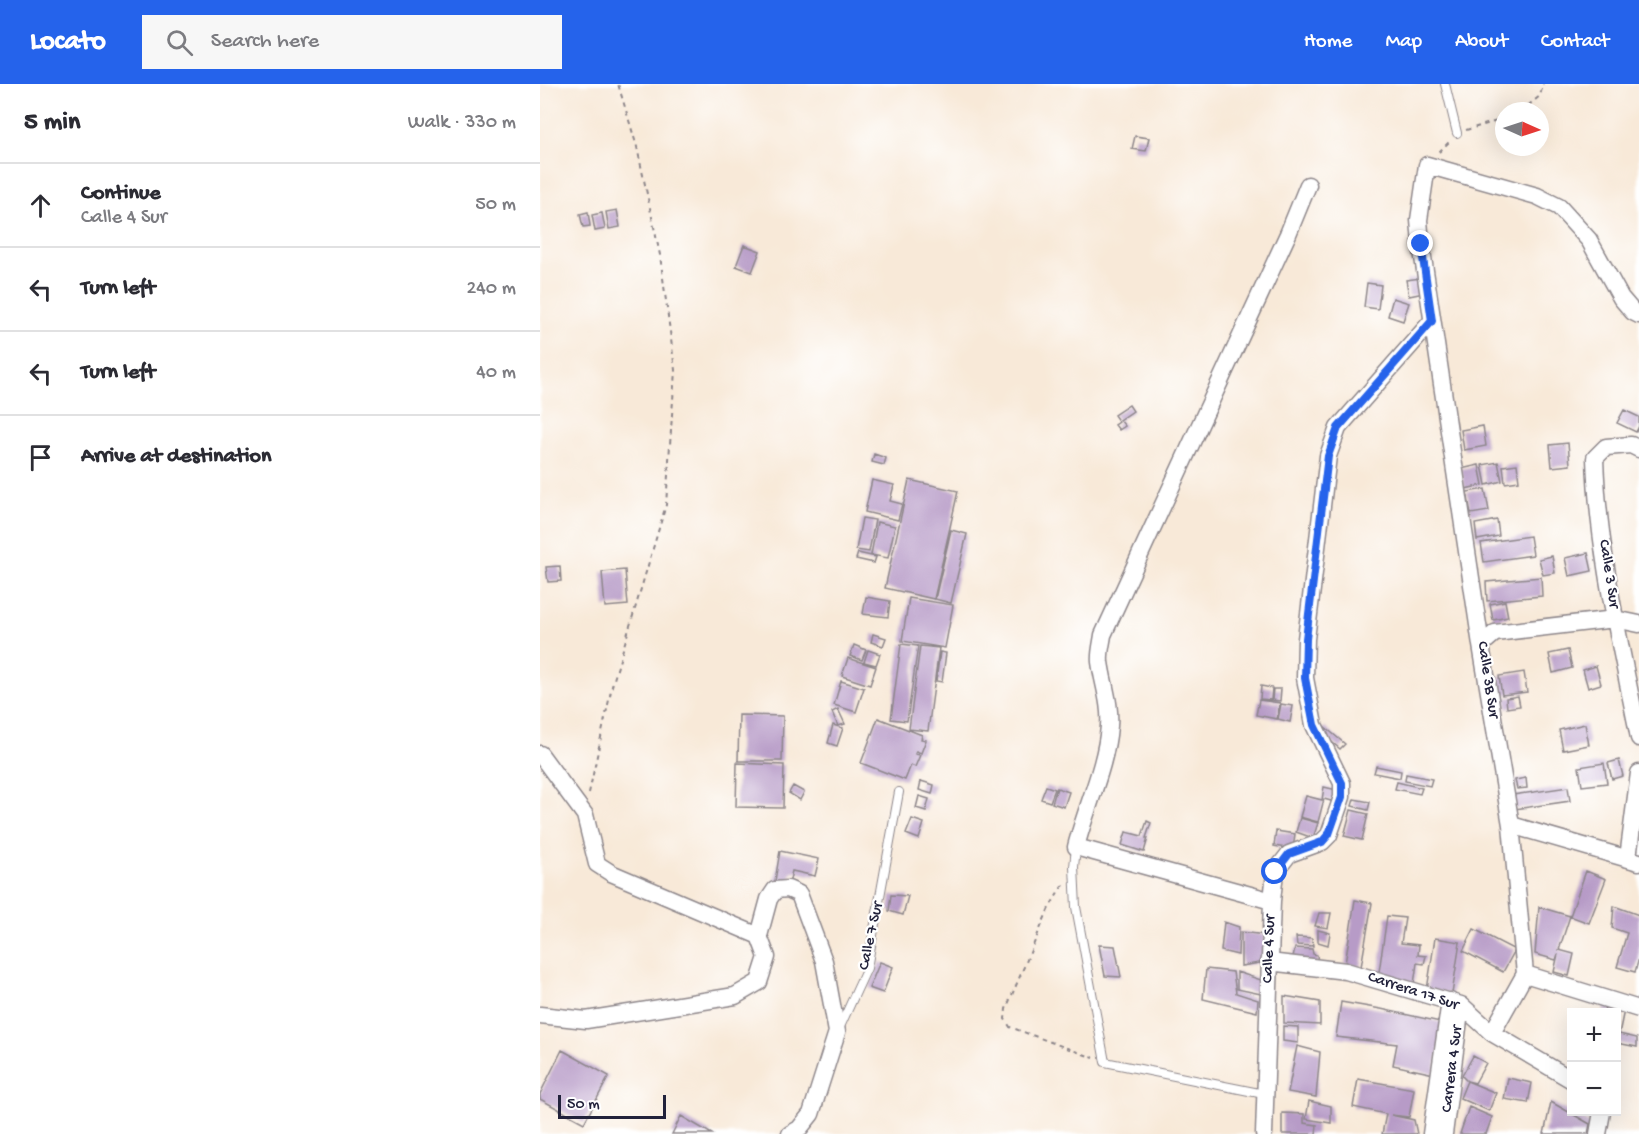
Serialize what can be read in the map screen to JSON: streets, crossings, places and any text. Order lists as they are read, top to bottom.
{
  "streets": {
    "street": [
      "Calle 3 Sur",
      "Calle 3B Sur",
      "Calle 7 Sur",
      "Calle 4 Sur",
      "Carrera 17 Sur",
      "Carrera 4 Sur"
    ]
  },
  "crossings": [
    ["Calle 3B Sur", "Calle 4 Sur"],
    ["Calle 4 Sur", "Carrera 17 Sur"],
    ["Carrera 17 Sur", "Carrera 4 Sur"]
  ],
  "scale_bar": "50 m",
  "north": "right",
  "page": {
    "header": "Locato",
    "search": "Search here",
    "nav": [
      "Home",
      "Map",
      "About",
      "Contact"
    ],
    "heading": ["5 min", "Walk · 330 m"],
    "list": [
      ["Continue", "Calle 4 Sur", "50 m"],
      ["Turn left", "240 m"],
      ["Turn left", "40 m"],
      "Arrive at destination"
    ],
    "map_buttons": ["+", "−"],
    "scale": "50 m"
  }
}
